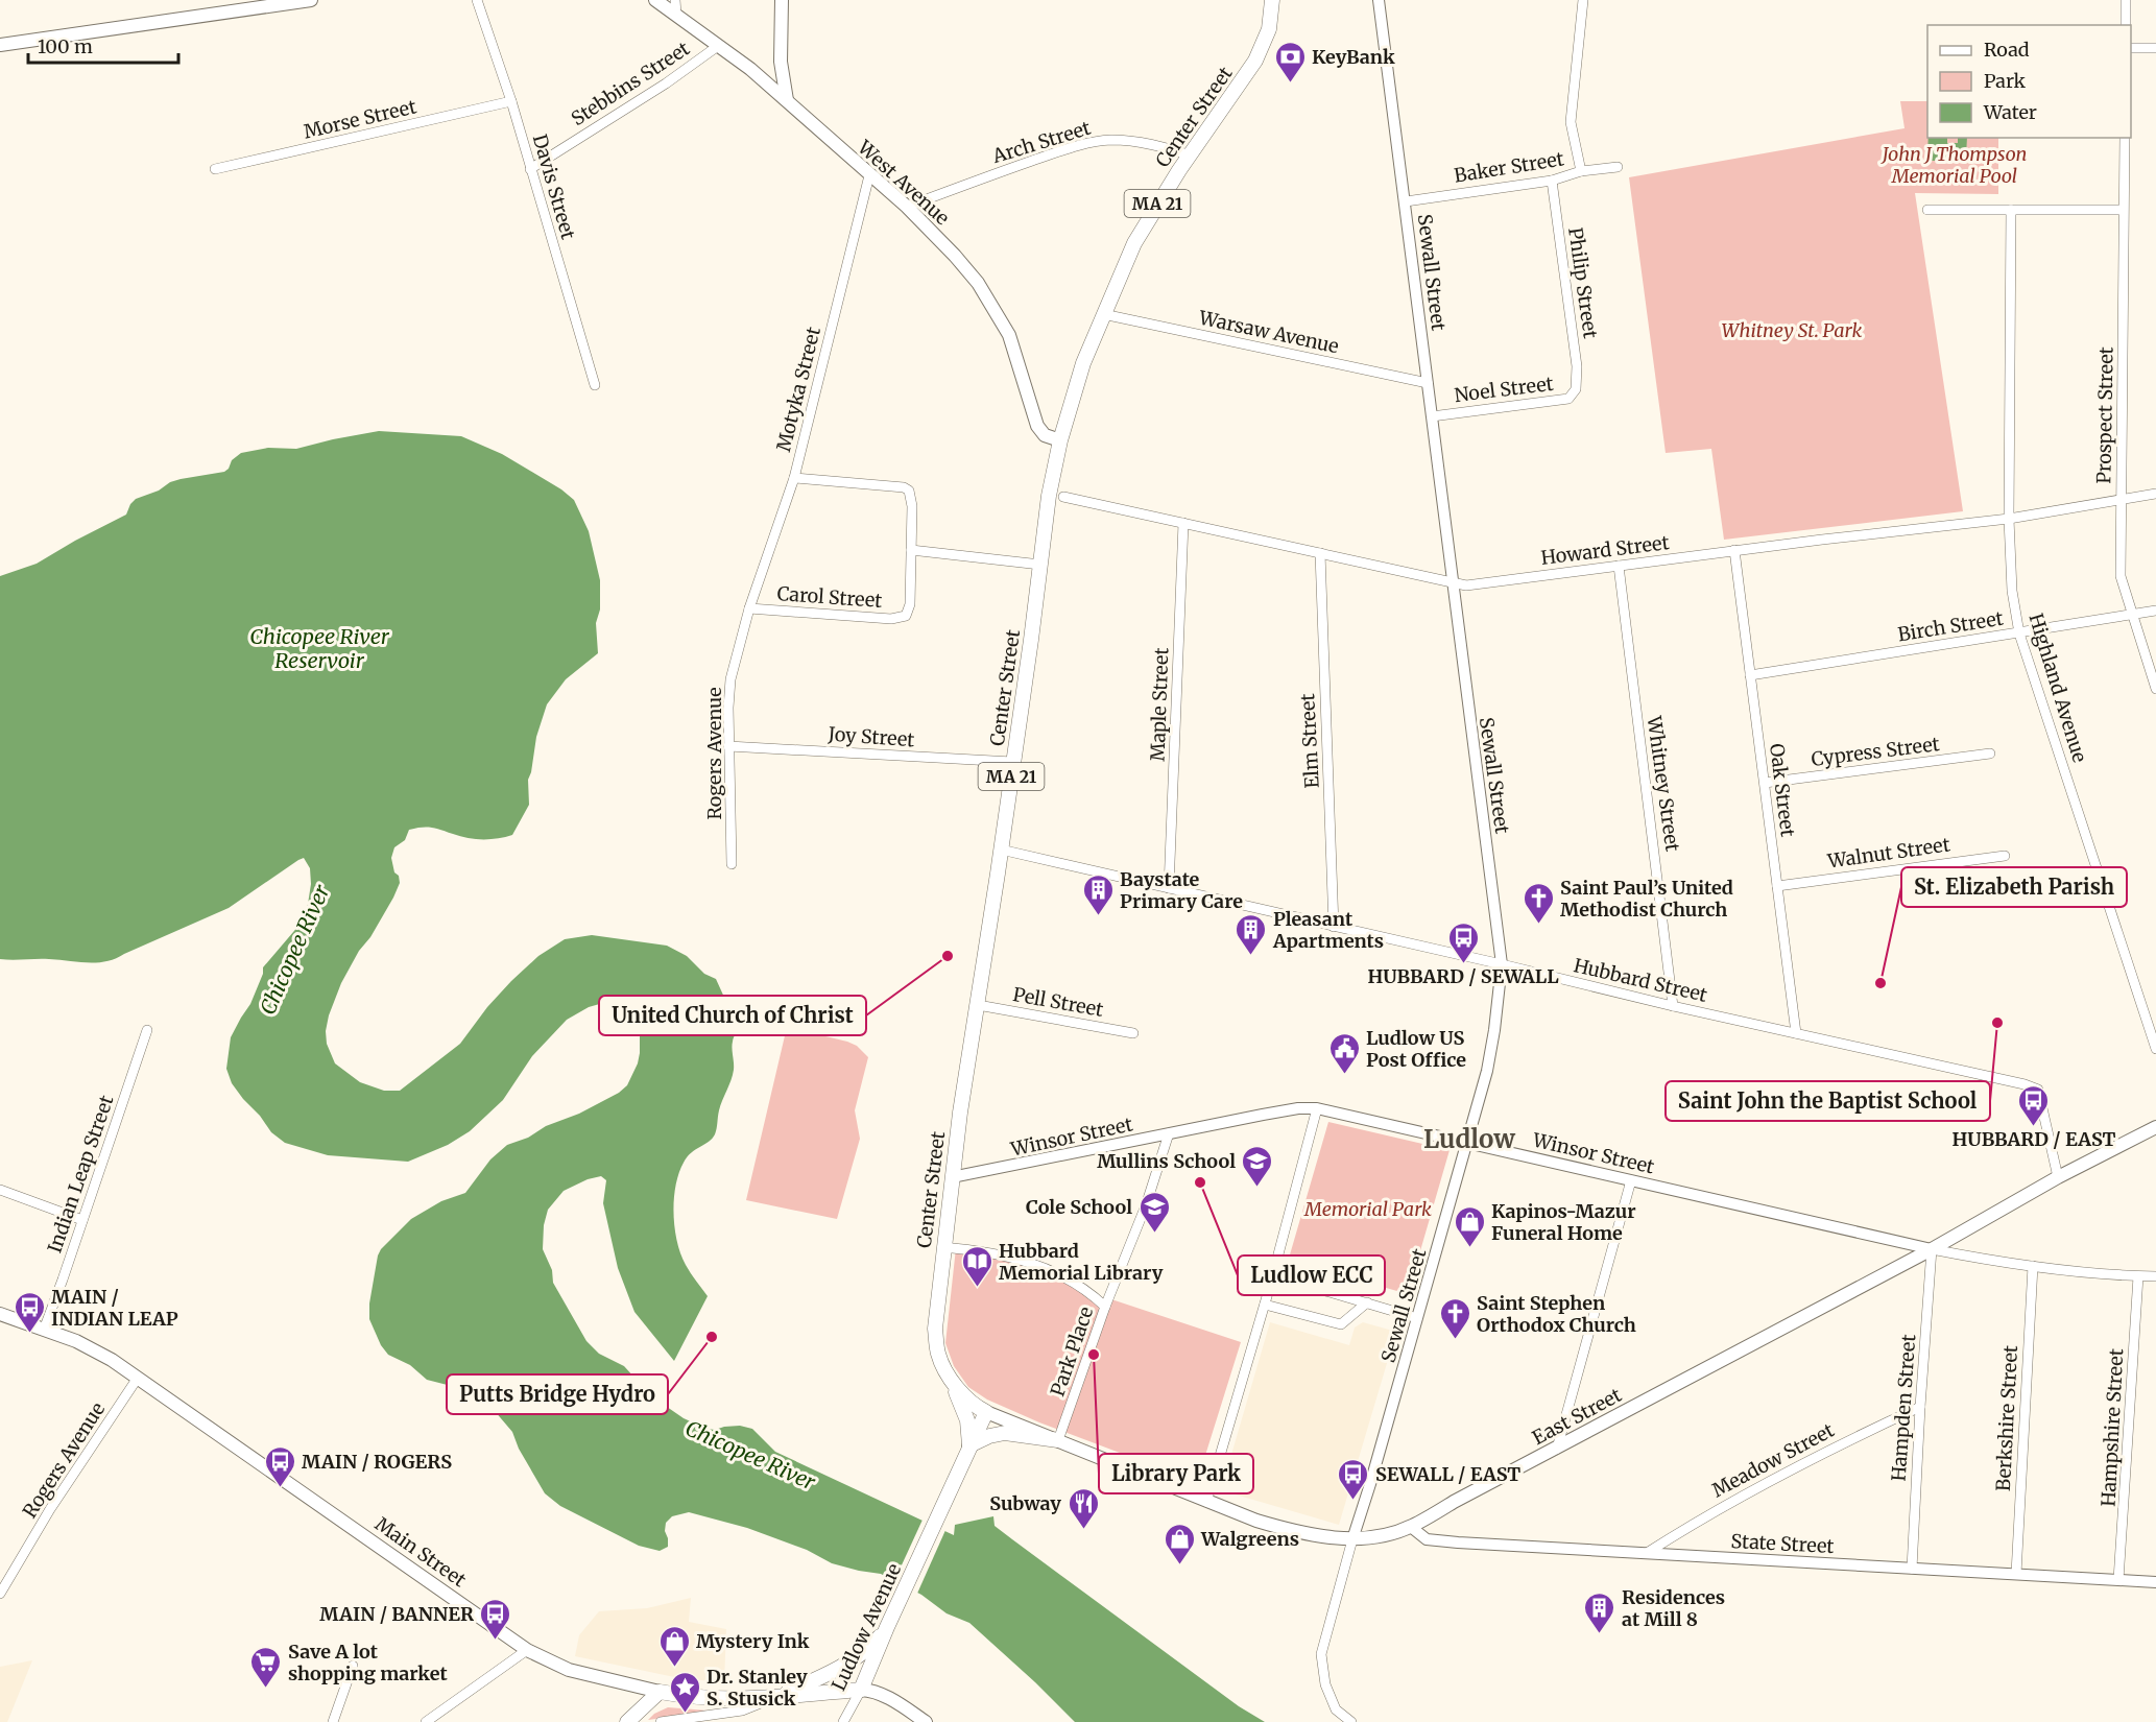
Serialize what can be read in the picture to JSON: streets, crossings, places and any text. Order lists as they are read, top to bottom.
{
  "streets": {
    "main road": [
      "Center Street",
      "West Avenue",
      "MA 21",
      "East Street",
      "Main Street",
      "Ludlow Avenue"
    ],
    "street": [
      "Stebbins Street",
      "Morse Street",
      "Arch Street",
      "Baker Street",
      "Davis Street",
      "Sewall Street",
      "Philip Street",
      "Warsaw Avenue",
      "Motyka Street",
      "Noel Street",
      "Prospect Street",
      "Howard Street",
      "Carol Street",
      "Birch Street",
      "Highland Avenue",
      "Maple Street",
      "Joy Street",
      "Elm Street",
      "Cypress Street",
      "Rogers Avenue",
      "Whitney Street",
      "Oak Street",
      "Walnut Street",
      "Hubbard Street",
      "Pell Street",
      "Winsor Street",
      "Indian Leap Street",
      "Park Place",
      "Hampden Street",
      "Berkshire Street",
      "Hampshire Street",
      "Meadow Street",
      "State Street"
    ]
  },
  "crossings": [
    ["Stebbins Street", "West Avenue"],
    ["Stebbins Street", "Davis Street"],
    ["Center Street", "Arch Street"],
    ["Center Street", "West Avenue"],
    ["Center Street", "Warsaw Avenue"],
    ["Center Street", "Joy Street"],
    ["Center Street", "Hubbard Street"],
    ["Center Street", "Pell Street"],
    ["Center Street", "Winsor Street"],
    ["Center Street", "East Street"],
    ["Morse Street", "Davis Street"],
    ["Arch Street", "West Avenue"],
    ["Baker Street", "Sewall Street"],
    ["Baker Street", "Philip Street"],
    ["West Avenue", "Motyka Street"],
    ["Sewall Street", "Warsaw Avenue"],
    ["Sewall Street", "Noel Street"],
    ["Sewall Street", "Howard Street"],
    ["Sewall Street", "Hubbard Street"],
    ["Sewall Street", "Winsor Street"],
    ["Sewall Street", "East Street"],
    ["Philip Street", "Noel Street"],
    ["Motyka Street", "Carol Street"],
    ["Motyka Street", "Rogers Avenue"],
    ["Prospect Street", "Howard Street"],
    ["Prospect Street", "Birch Street"],
    ["Howard Street", "Highland Avenue"],
    ["Howard Street", "Maple Street"],
    ["Howard Street", "Elm Street"],
    ["Howard Street", "Whitney Street"],
    ["Howard Street", "Oak Street"],
    ["Carol Street", "Rogers Avenue"],
    ["Birch Street", "Highland Avenue"],
    ["Birch Street", "Oak Street"],
    ["Maple Street", "Hubbard Street"],
    ["Joy Street", "Rogers Avenue"],
    ["Elm Street", "Hubbard Street"],
    ["Cypress Street", "Oak Street"],
    ["Rogers Avenue", "Main Street"],
    ["Whitney Street", "Hubbard Street"],
    ["Oak Street", "Walnut Street"],
    ["Oak Street", "Hubbard Street"],
    ["Hubbard Street", "East Street"],
    ["Winsor Street", "Park Place"],
    ["Winsor Street", "Hampden Street"],
    ["Winsor Street", "East Street"],
    ["Winsor Street", "Berkshire Street"],
    ["Winsor Street", "Hampshire Street"],
    ["Indian Leap Street", "Main Street"],
    ["Park Place", "East Street"],
    ["Hampden Street", "East Street"],
    ["Hampden Street", "Meadow Street"],
    ["Hampden Street", "State Street"],
    ["East Street", "State Street"],
    ["Berkshire Street", "State Street"],
    ["Hampshire Street", "State Street"],
    ["Meadow Street", "State Street"],
    ["Main Street", "Ludlow Avenue"]
  ],
  "districts": ["Ludlow"],
  "water": ["Chicopee River Reservoir", "Chicopee River"],
  "parks": ["John J Thompson Memorial Pool", "Whitney St. Park", "Memorial Park"],
  "places": {
    "bank": ["KeyBank"],
    "building": ["Baystate Primary Care", "Pleasant Apartments", "Residences at Mill 8"],
    "church": ["Saint Paul’s United Methodist Church", "Saint Stephen Orthodox Church"],
    "other": [
      "United Church of Christ",
      "St. Elizabeth Parish",
      "Saint John the Baptist School",
      "Ludlow ECC",
      "Putts Bridge Hydro",
      "Library Park"
    ],
    "bus stop": [
      "HUBBARD / SEWALL",
      "HUBBARD / EAST",
      "MAIN / INDIAN LEAP",
      "MAIN / ROGERS",
      "SEWALL / EAST",
      "MAIN / BANNER"
    ],
    "public building": ["Ludlow US Post Office"],
    "school or university": ["Mullins School", "Cole School"],
    "shop": ["Kapinos-Mazur Funeral Home", "Walgreens", "Mystery Ink"],
    "library": ["Hubbard Memorial Library"],
    "restaurant": ["Subway"],
    "supermarket": ["Save A lot shopping market"],
    "place": ["Dr. Stanley S. Stusick"]
  },
  "legend": ["Road", "Park", "Water"],
  "scale_bar": "100 m"
}
